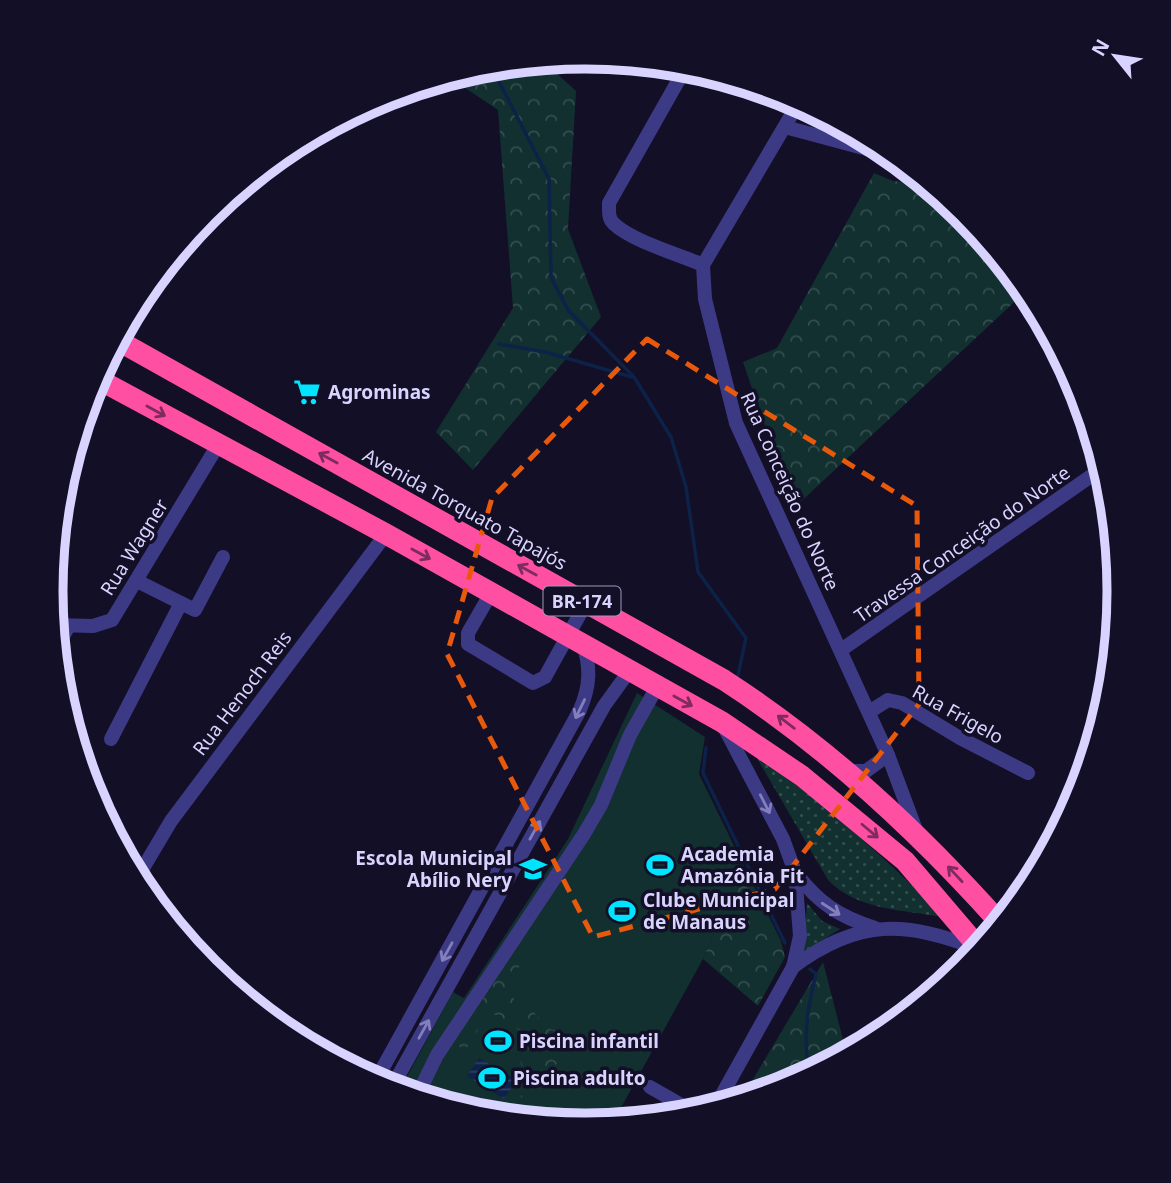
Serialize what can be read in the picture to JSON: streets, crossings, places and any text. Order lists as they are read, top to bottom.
{
  "streets": {
    "highway": ["Avenida Torquato Tapajós", "BR-174"],
    "street": [
      "Rua Conceição do Norte",
      "Travessa Conceição do Norte",
      "Rua Wagner",
      "Rua Henoch Reis",
      "Rua Frigelo"
    ]
  },
  "crossings": [
    ["Rua Conceição do Norte", "Avenida Torquato Tapajós"],
    ["Rua Conceição do Norte", "Travessa Conceição do Norte"],
    ["Rua Conceição do Norte", "Rua Frigelo"],
    ["Rua Wagner", "BR-174"],
    ["BR-174", "Rua Henoch Reis"]
  ],
  "places": {
    "supermarket": ["Agrominas"],
    "sports": [
      "Academia Amazônia Fit",
      "Clube Municipal de Manaus",
      "Piscina infantil",
      "Piscina adulto"
    ],
    "school or university": ["Escola Municipal Abílio Nery"]
  },
  "north": "top left"
}
